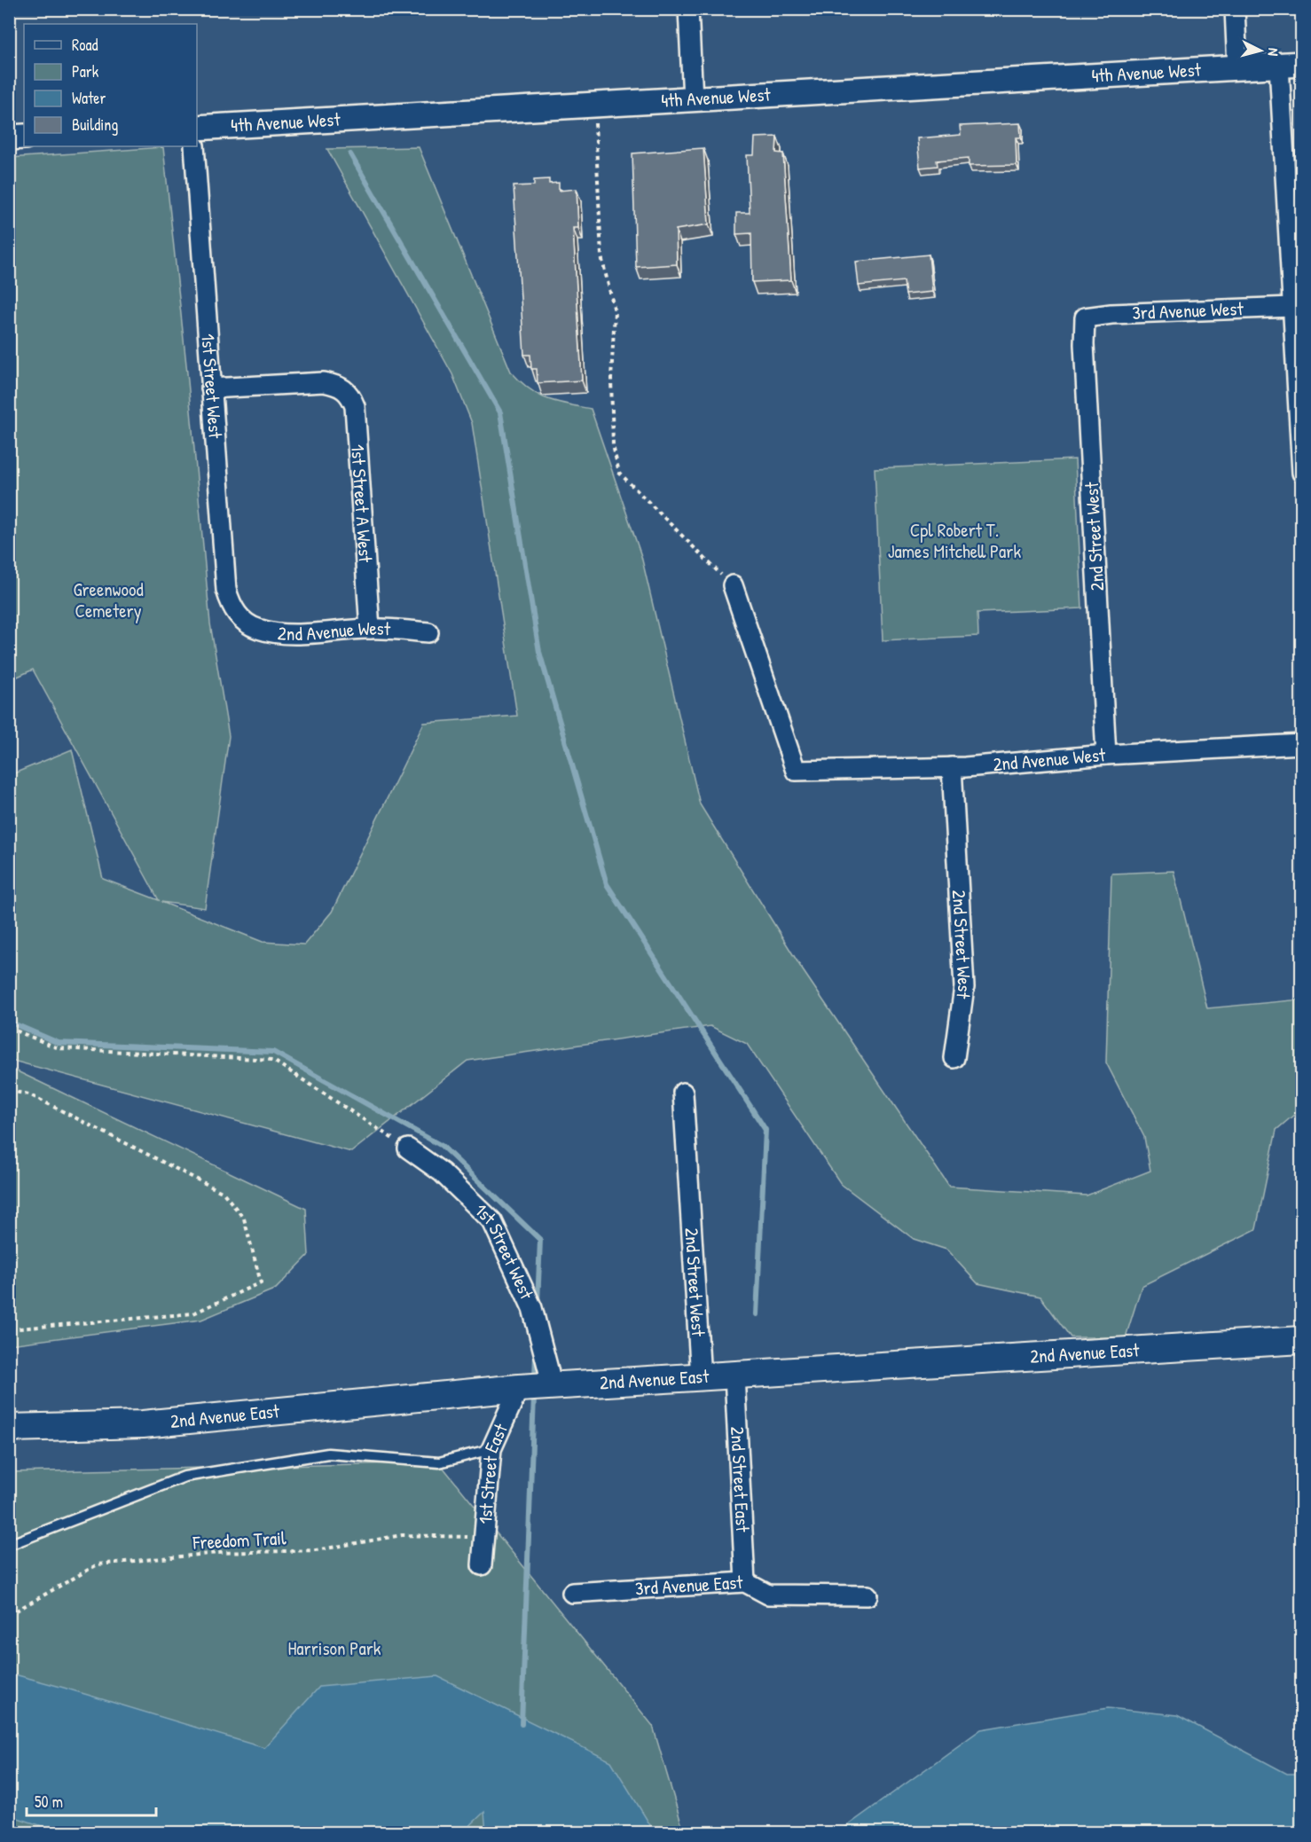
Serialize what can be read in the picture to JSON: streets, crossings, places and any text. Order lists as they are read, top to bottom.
{
  "streets": {
    "main road": ["2nd Avenue East"],
    "street": [
      "4th Avenue West",
      "3rd Avenue West",
      "1st Street West",
      "1st Street A West",
      "2nd Street West",
      "2nd Avenue West",
      "1st Street East",
      "2nd Street East",
      "3rd Avenue East"
    ],
    "path": ["Freedom Trail"]
  },
  "crossings": [
    ["3rd Avenue West", "2nd Street West"],
    ["1st Street West", "1st Street A West"],
    ["1st Street West", "2nd Avenue West"],
    ["1st Street West", "2nd Avenue East"],
    ["1st Street A West", "2nd Avenue West"],
    ["2nd Street West", "2nd Avenue West"],
    ["2nd Street West", "2nd Avenue East"],
    ["2nd Avenue East", "1st Street East"],
    ["2nd Avenue East", "2nd Street East"],
    ["1st Street East", "Freedom Trail"],
    ["2nd Street East", "3rd Avenue East"]
  ],
  "parks": ["Cpl Robert T. James Mitchell Park", "Greenwood Cemetery", "Harrison Park"],
  "legend": [
    "Road",
    "Park",
    "Water",
    "Building"
  ],
  "scale_bar": "50 m",
  "north": "right"
}
